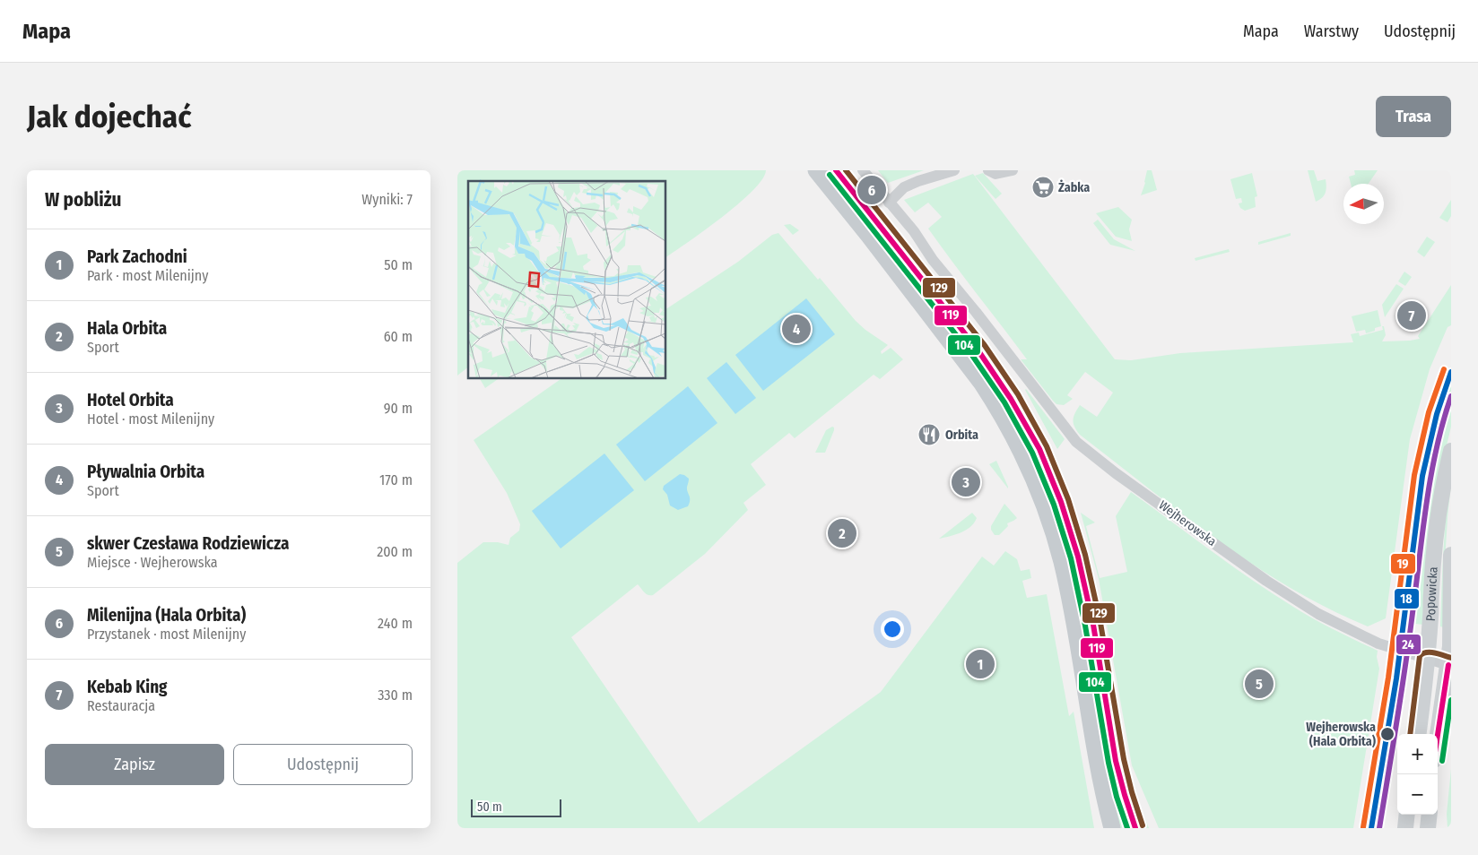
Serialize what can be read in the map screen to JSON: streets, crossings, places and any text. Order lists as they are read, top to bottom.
{
  "streets": {
    "street": ["Wejherowska", "Popowicka"]
  },
  "crossings": [
    ["Wejherowska", "Popowicka"]
  ],
  "places": {
    "supermarket": ["Żabka"],
    "restaurant": ["Orbita"],
    "other": ["Wejherowska (Hala Orbita)"]
  },
  "lines": [
    "transit line 119",
    "transit line 129",
    "transit line 104",
    "transit line 19",
    "transit line 18",
    "transit line 24"
  ],
  "scale_bar": "50 m",
  "north": "left",
  "page": {
    "header": "Mapa",
    "nav": ["Mapa", "Warstwy", "Udostępnij"],
    "buttons": [
      "Trasa",
      ["Zapisz", "Udostępnij"]
    ],
    "title": "Jak dojechać",
    "heading": ["W pobliżu", "Wyniki: 7"],
    "pins": [
      "6",
      "7",
      "4",
      "3",
      "2",
      "1",
      "5"
    ],
    "list": [
      {
        "mark": "1",
        "name": "Park Zachodni",
        "note": "Park · most Milenijny",
        "value": "50 m"
      },
      {
        "mark": "2",
        "name": "Hala Orbita",
        "note": "Sport",
        "value": "60 m"
      },
      {
        "mark": "3",
        "name": "Hotel Orbita",
        "note": "Hotel · most Milenijny",
        "value": "90 m"
      },
      {
        "mark": "4",
        "name": "Pływalnia Orbita",
        "note": "Sport",
        "value": "170 m"
      },
      {
        "mark": "5",
        "name": "skwer Czesława Rodziewicza",
        "note": "Miejsce · Wejherowska",
        "value": "200 m"
      },
      {
        "mark": "6",
        "name": "Milenijna (Hala Orbita)",
        "note": "Przystanek · most Milenijny",
        "value": "240 m"
      },
      {
        "mark": "7",
        "name": "Kebab King",
        "note": "Restauracja",
        "value": "330 m"
      }
    ],
    "map_buttons": ["+", "−"],
    "scale": "50 m"
  }
}
